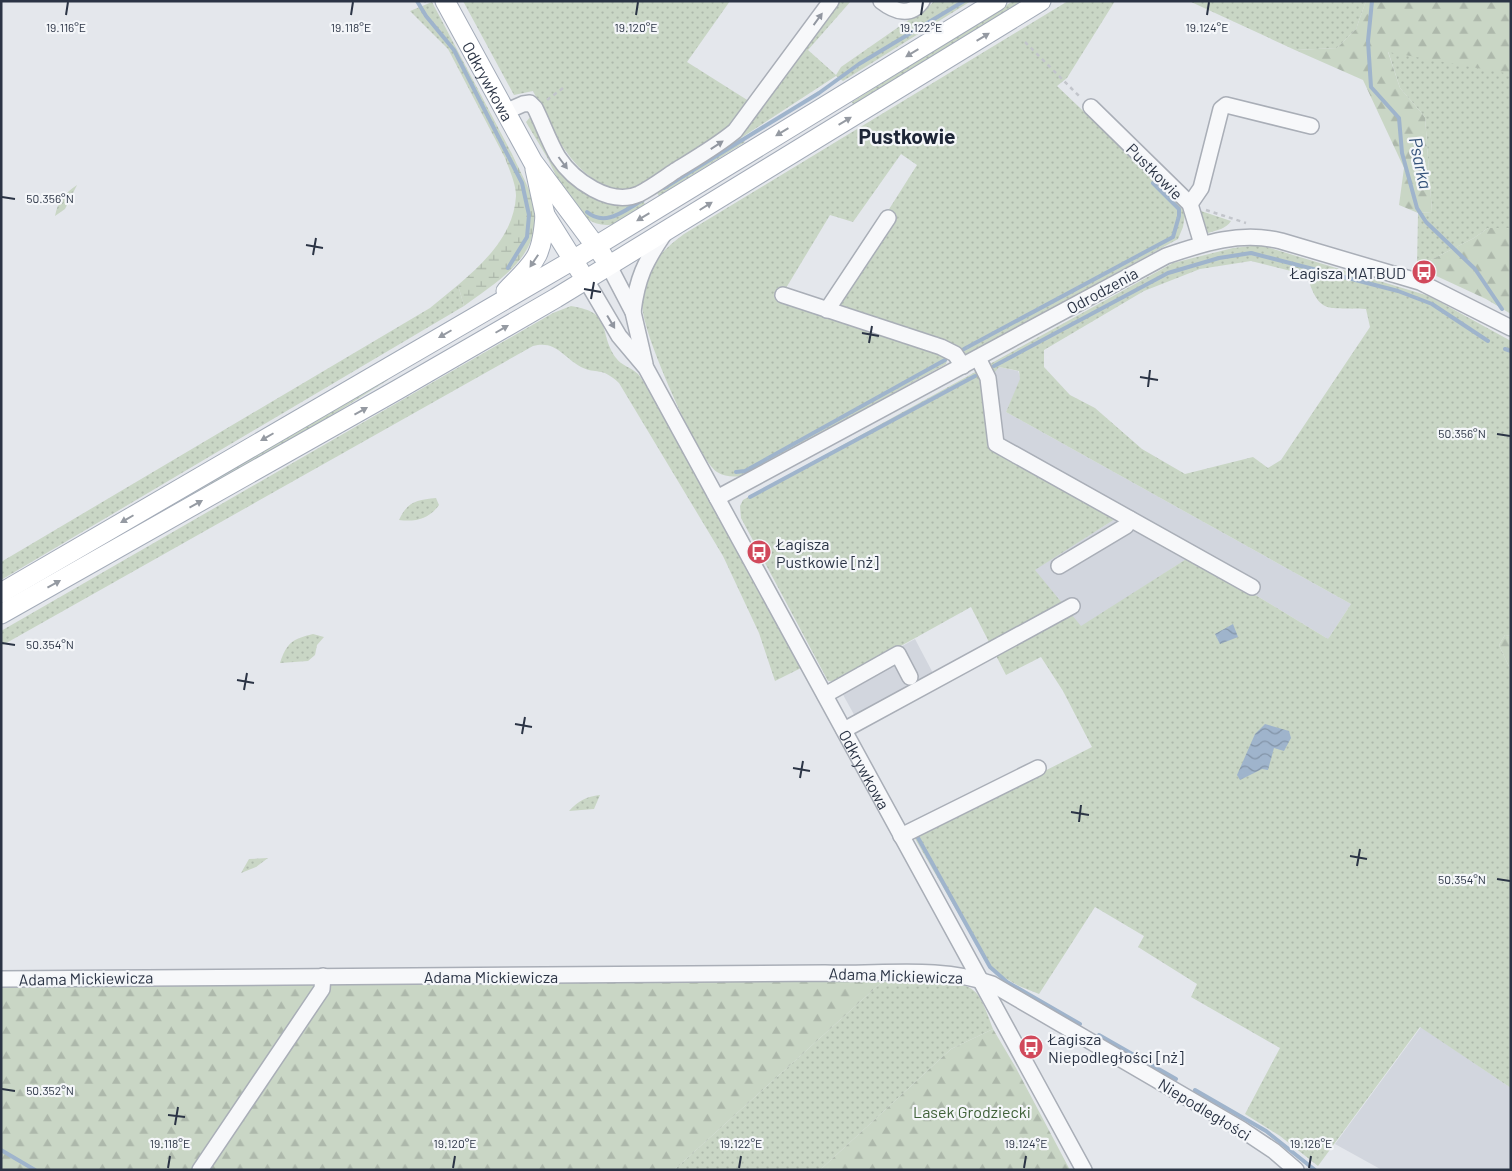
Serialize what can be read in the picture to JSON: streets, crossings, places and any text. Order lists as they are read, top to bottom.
{
  "streets": {
    "main road": ["Odkrywkowa"],
    "street": [
      "Pustkowie",
      "Odrodzenia",
      "Adama Mickiewicza",
      "Niepodległości"
    ]
  },
  "crossings": [
    ["Odkrywkowa", "Odrodzenia"],
    ["Odkrywkowa", "Adama Mickiewicza"],
    ["Odkrywkowa", "Niepodległości"],
    ["Pustkowie", "Odrodzenia"],
    ["Adama Mickiewicza", "Niepodległości"]
  ],
  "districts": ["Pustkowie"],
  "water": ["Psarka"],
  "parks": ["Lasek Grodziecki"],
  "places": {
    "bus stop": ["Łagisza MATBUD", "Łagisza Pustkowie [nż]", "Łagisza Niepodległości [nż]"]
  },
  "coordinates": [
    "19.116°E",
    "19.118°E",
    "19.120°E",
    "19.122°E",
    "19.124°E",
    "50.356°N",
    "50.354°N",
    "50.352°N",
    "19.126°E"
  ]
}
